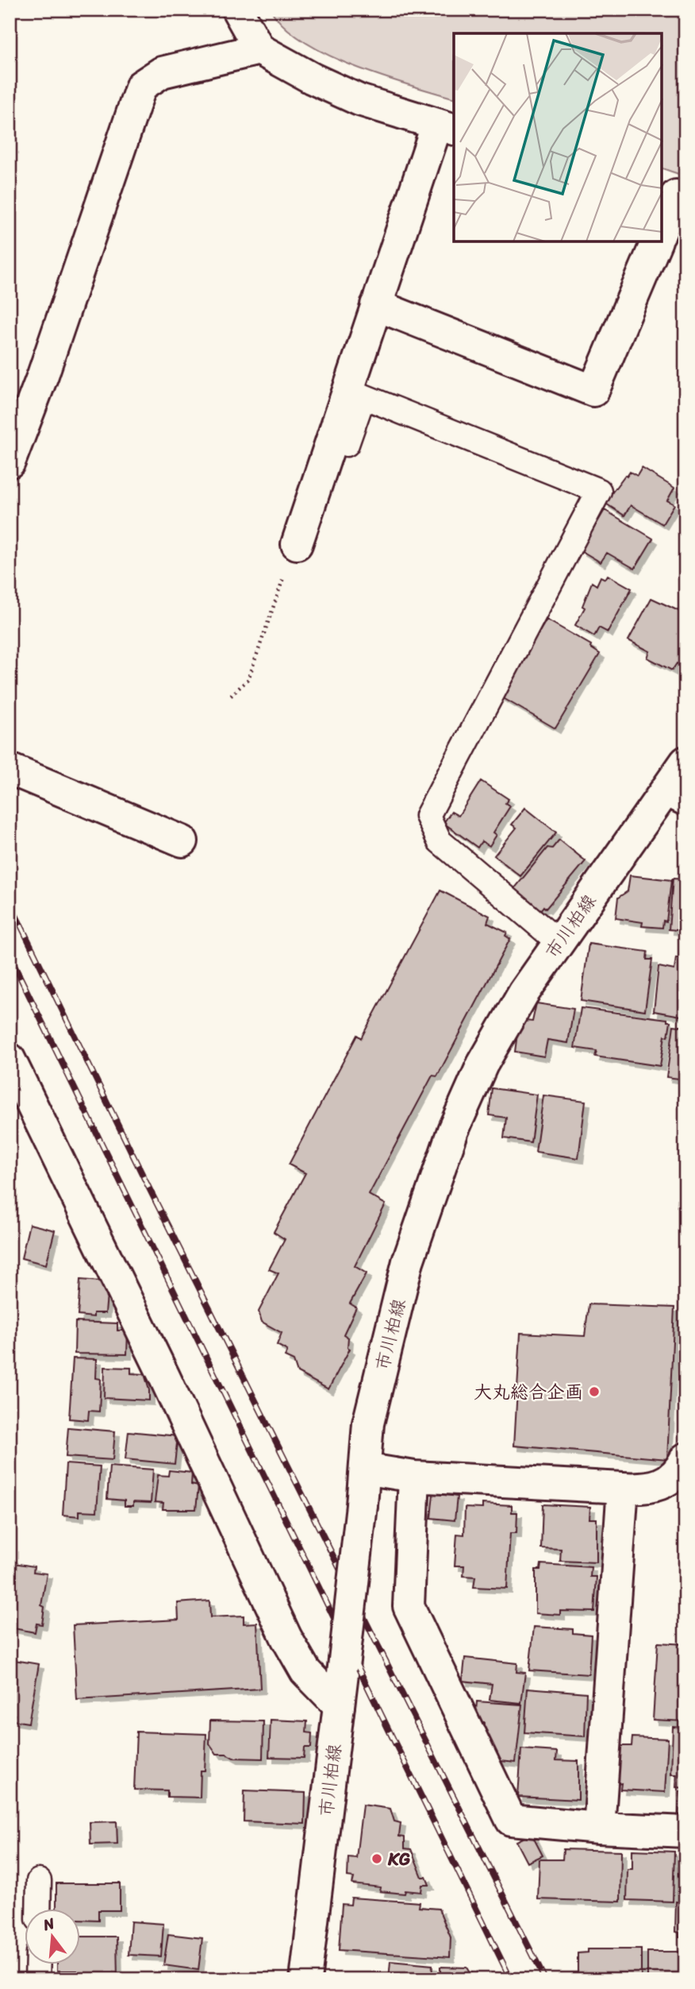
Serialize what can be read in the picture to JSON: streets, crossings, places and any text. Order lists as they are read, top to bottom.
{
  "streets": {
    "street": ["市川柏線"]
  },
  "places": ["大丸総合企画", "KG"],
  "north": "top"
}
